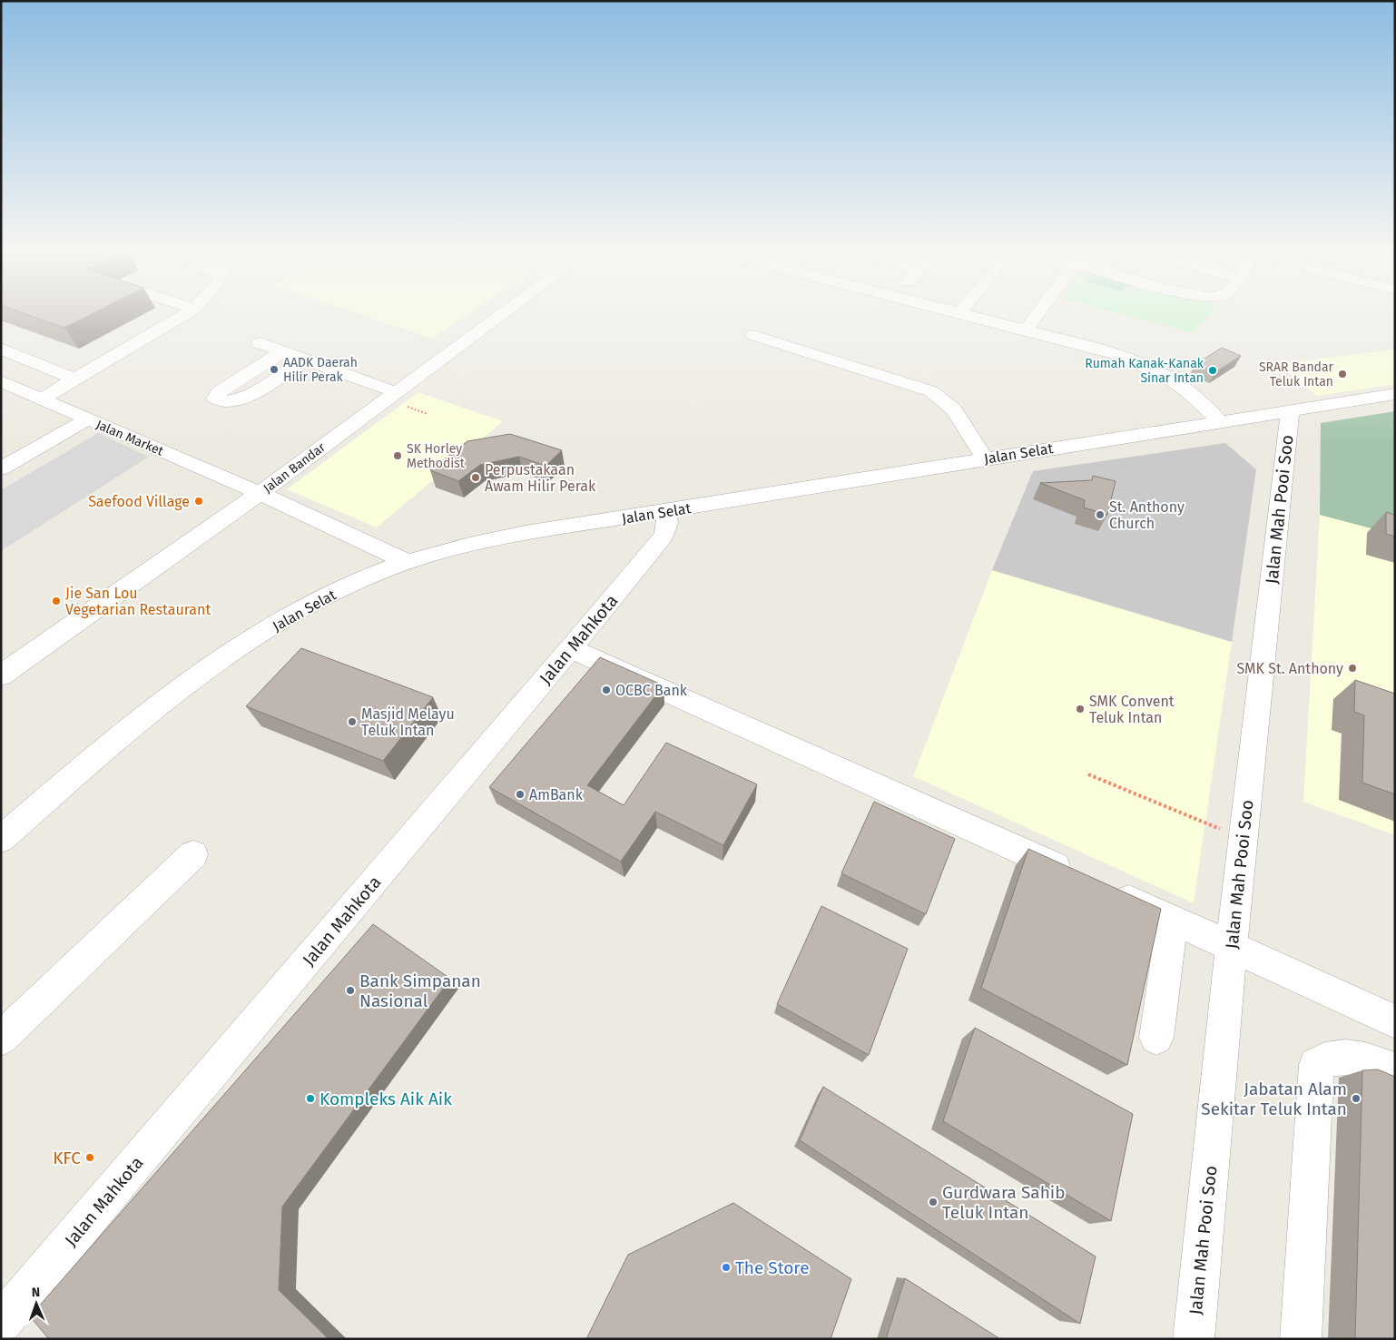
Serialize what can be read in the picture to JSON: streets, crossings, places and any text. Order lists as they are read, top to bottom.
{
  "streets": {
    "street": [
      "Jalan Market",
      "Jalan Selat",
      "Jalan Bandar",
      "Jalan Mah Pooi Soo",
      "Jalan Mahkota"
    ]
  },
  "crossings": [
    ["Jalan Market", "Jalan Selat"],
    ["Jalan Market", "Jalan Bandar"],
    ["Jalan Selat", "Jalan Mah Pooi Soo"],
    ["Jalan Selat", "Jalan Mahkota"]
  ],
  "places": [
    "AADK Daerah Hilir Perak",
    "Rumah Kanak-Kanak Sinar Intan",
    "SRAR Bandar Teluk Intan",
    "SK Horley Methodist",
    "Perpustakaan Awam Hilir Perak",
    "Saefood Village",
    "St. Anthony Church",
    "Jie San Lou Vegetarian Restaurant",
    "SMK St. Anthony",
    "OCBC Bank",
    "SMK Convent Teluk Intan",
    "Masjid Melayu Teluk Intan",
    "AmBank",
    "Bank Simpanan Nasional",
    "Kompleks Aik Aik",
    "Jabatan Alam Sekitar Teluk Intan",
    "KFC",
    "Gurdwara Sahib Teluk Intan",
    "The Store"
  ],
  "north": "top"
}
